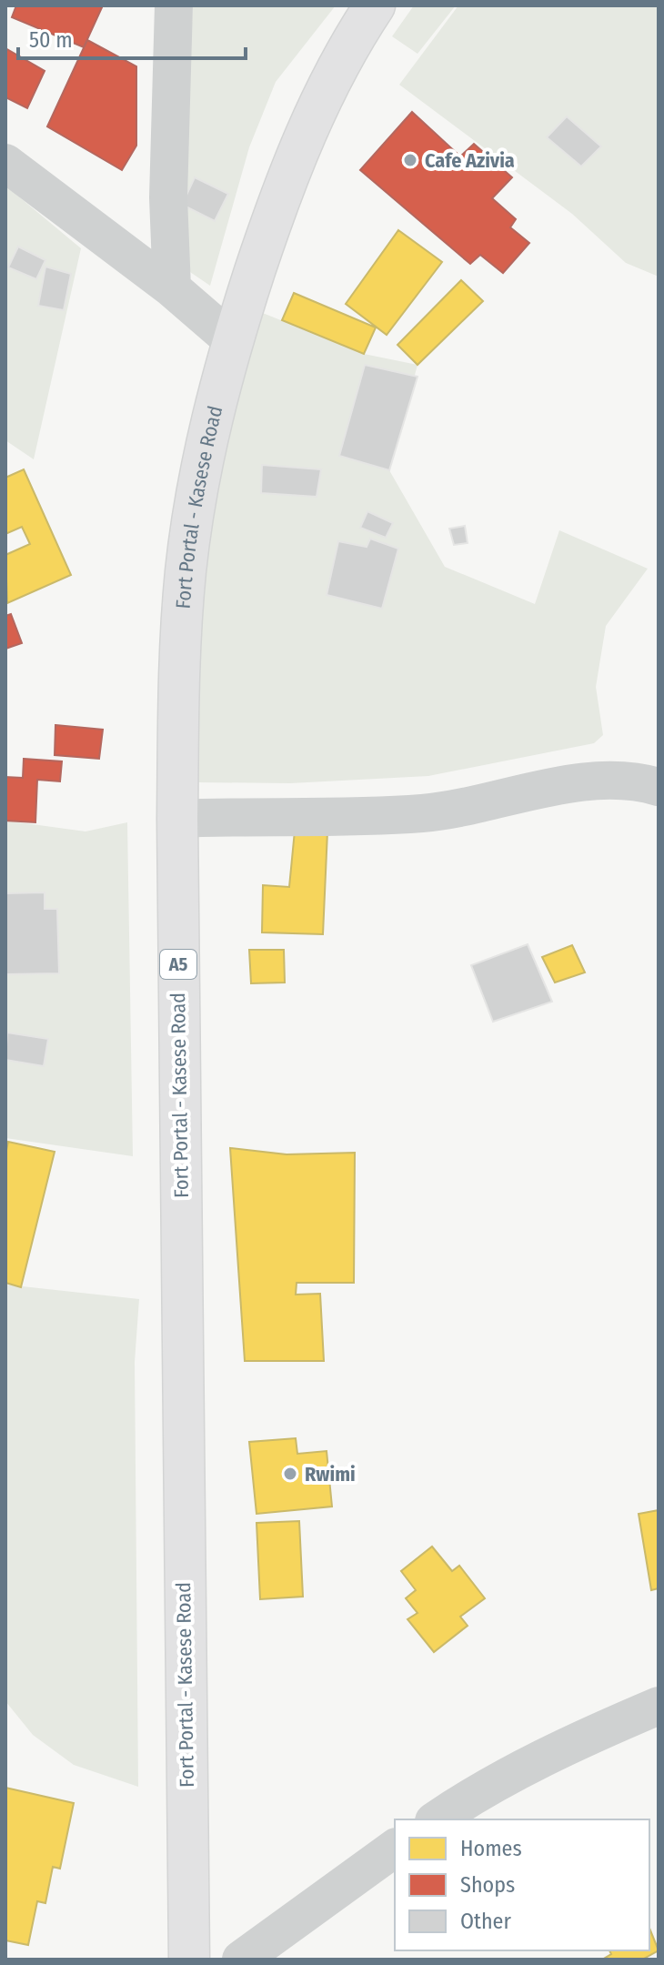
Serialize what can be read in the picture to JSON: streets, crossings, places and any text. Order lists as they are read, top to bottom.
{
  "streets": {
    "highway": ["Fort Portal - Kasese Road", "A5"]
  },
  "places": ["Cafe Azivia", "Rwimi"],
  "legend": ["Homes", "Shops", "Other"],
  "scale_bar": "50 m"
}
